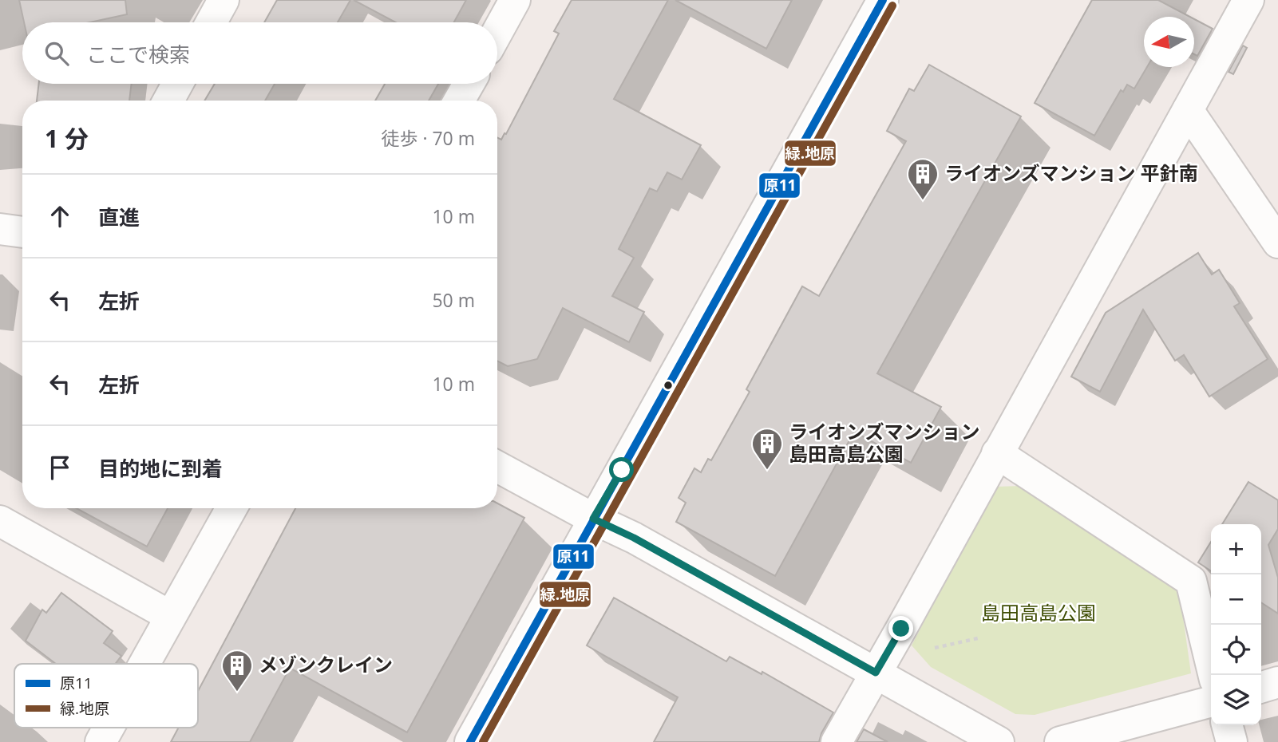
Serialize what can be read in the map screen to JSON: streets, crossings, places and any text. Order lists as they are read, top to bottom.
{
  "parks": ["島田高島公園"],
  "places": {
    "building": ["ライオンズマンション 平針南", "ライオンズマンション 島田高島公園", "メゾンクレイン"]
  },
  "lines": ["transit line 原11", "transit line 緑.地原"],
  "legend": ["原11", "緑.地原"],
  "north": "left",
  "page": {
    "search": "ここで検索",
    "heading": ["1 分", "徒歩 · 70 m"],
    "list": [
      ["直進", "10 m"],
      ["左折", "50 m"],
      ["左折", "10 m"],
      "目的地に到着"
    ],
    "map_buttons": ["+", "−"]
  }
}
